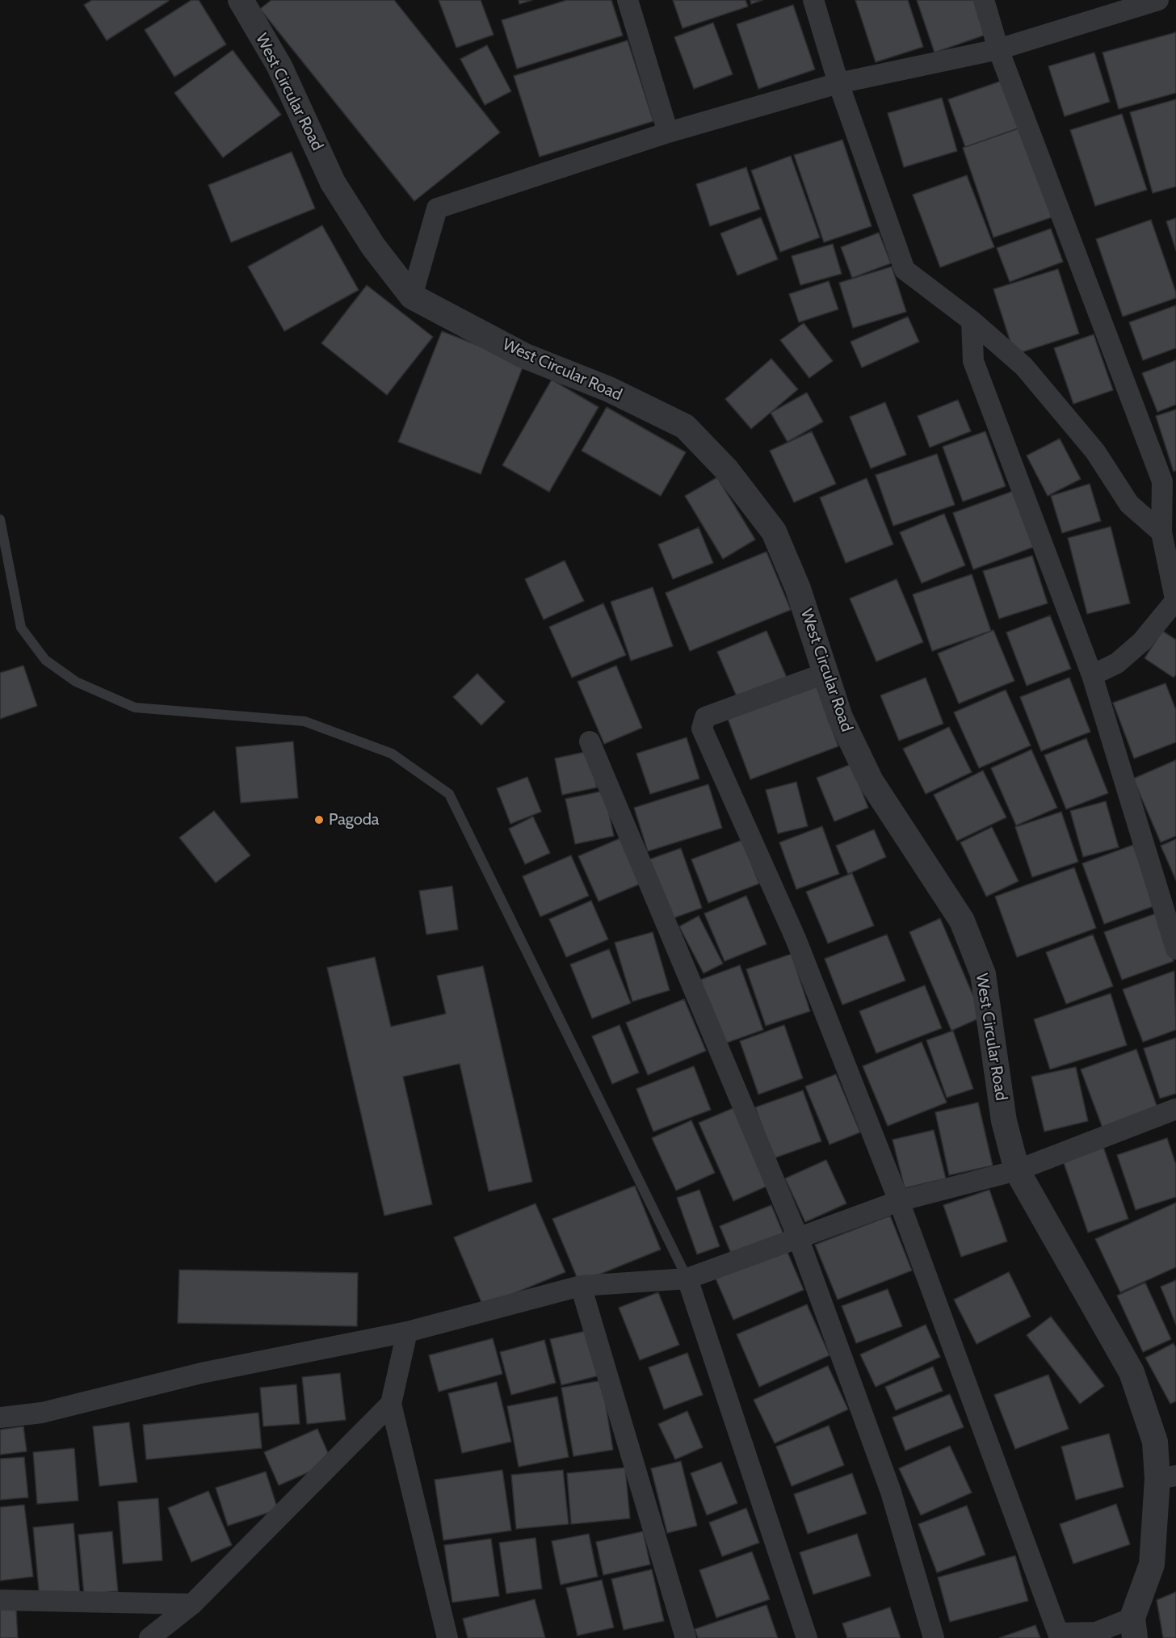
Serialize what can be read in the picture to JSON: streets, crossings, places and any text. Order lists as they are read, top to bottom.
{
  "streets": {
    "street": ["West Circular Road"]
  },
  "places": ["Pagoda"]
}
